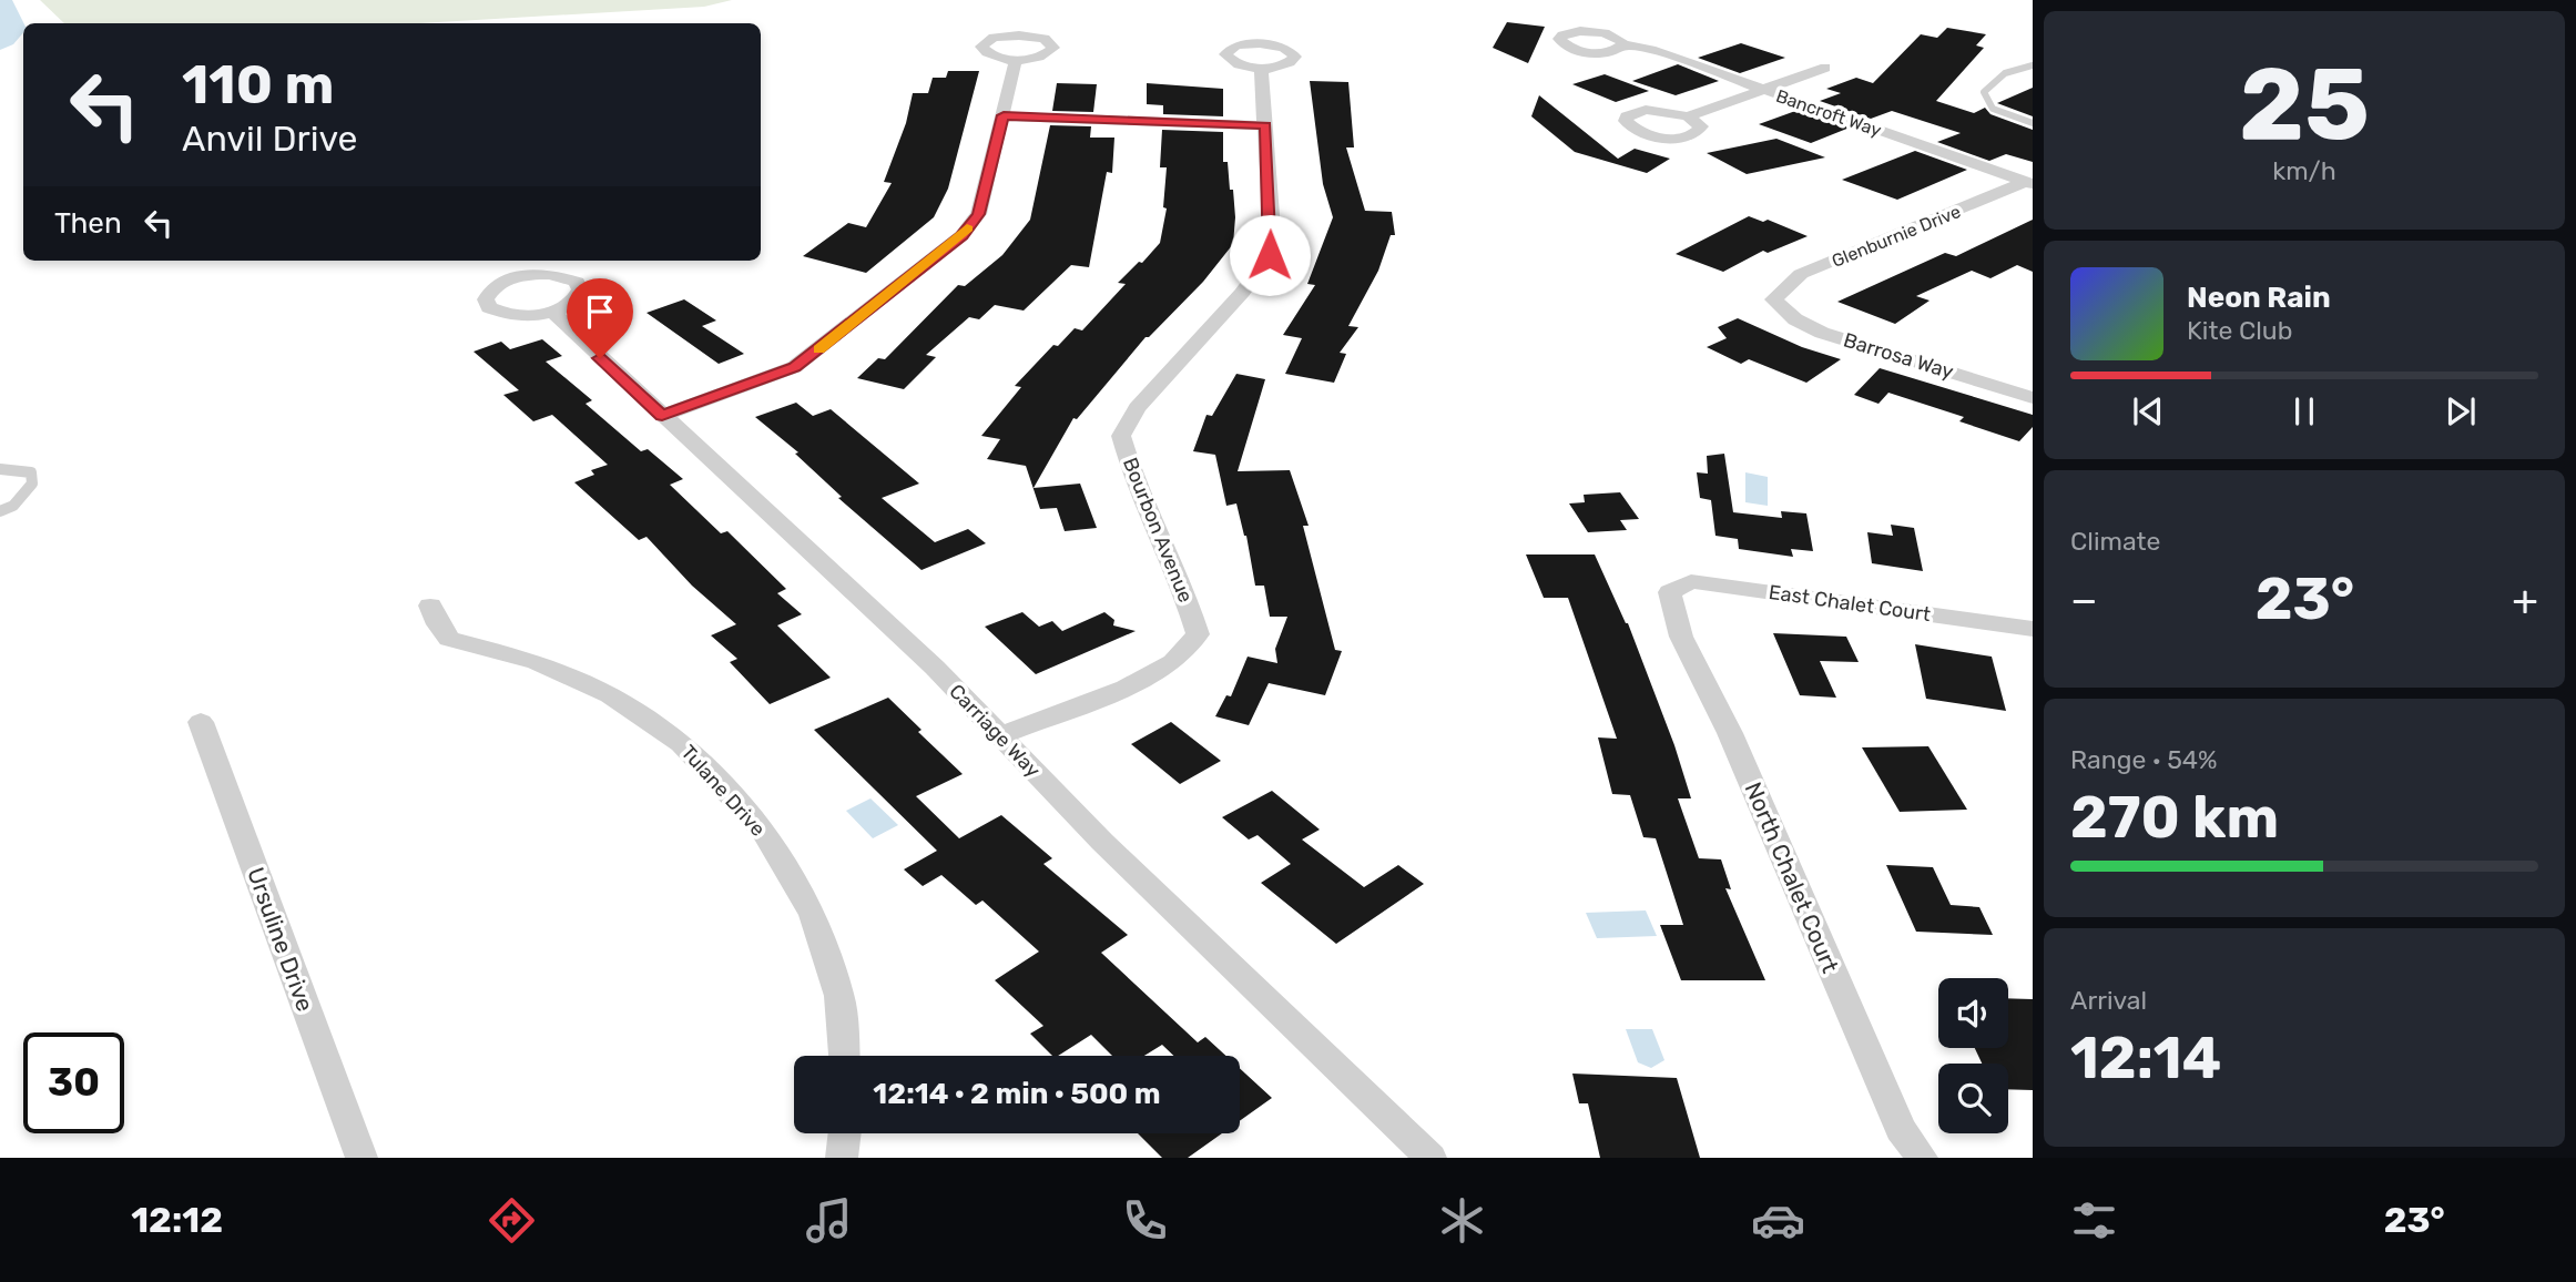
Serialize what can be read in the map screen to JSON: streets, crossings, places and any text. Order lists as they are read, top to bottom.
{
  "streets": {
    "street": [
      "Bancroft Way",
      "Glenburnie Drive",
      "Barrosa Way",
      "Bourbon Avenue",
      "East Chalet Court",
      "Carriage Way",
      "Tulane Drive",
      "North Chalet Court",
      "Ursuline Drive"
    ]
  },
  "crossings": [
    ["Bancroft Way", "Glenburnie Drive"],
    ["Glenburnie Drive", "Barrosa Way"],
    ["Bourbon Avenue", "Carriage Way"],
    ["East Chalet Court", "North Chalet Court"]
  ],
  "page": {
    "tile": [
      ["25", "km/h"],
      "Climate",
      ["Range · 54%", "270 km"],
      ["Arrival", "12:14"]
    ],
    "turn": ["110 m", "Anvil Drive"],
    "then": "Then",
    "song": ["Neon Rain", "Kite Club"],
    "heat": ["−", "23°", "+"],
    "limit": "30",
    "trip": "12:14 · 2 min · 500 m",
    "tabs": ["12:12", "23°"]
  }
}
